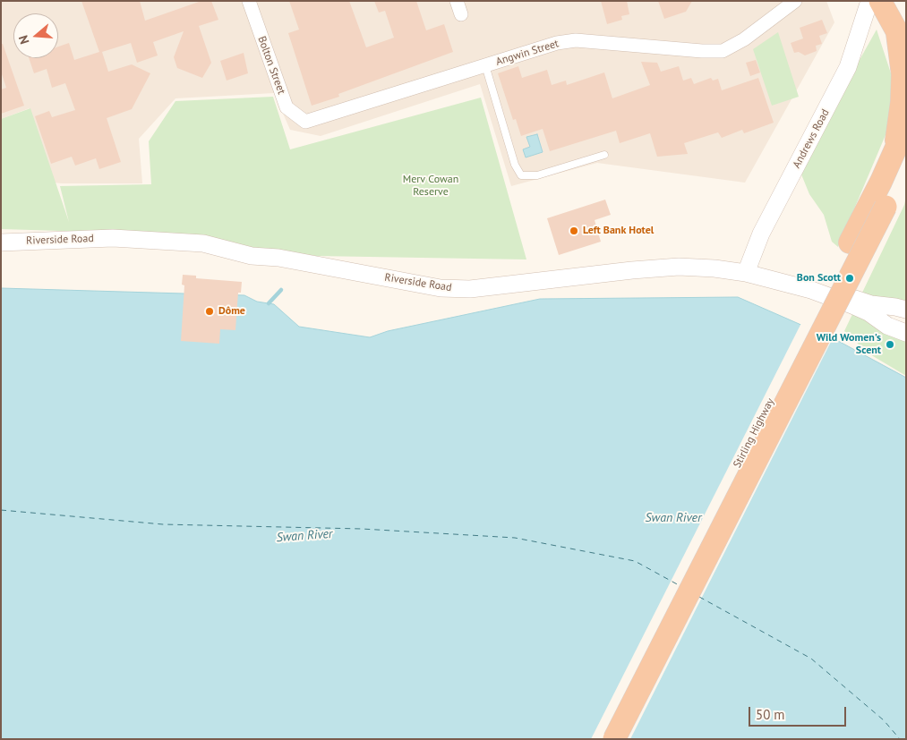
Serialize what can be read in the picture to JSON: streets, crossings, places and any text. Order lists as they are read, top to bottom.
{
  "streets": {
    "highway": ["Stirling Highway"],
    "street": [
      "Angwin Street",
      "Bolton Street",
      "Andrews Road",
      "Riverside Road"
    ]
  },
  "crossings": [
    ["Angwin Street", "Bolton Street"],
    ["Andrews Road", "Riverside Road"]
  ],
  "water": ["Swan River"],
  "parks": ["Merv Cowan Reserve"],
  "places": [
    "Left Bank Hotel",
    "Bon Scott",
    "Dôme",
    "Wild Women's Scent"
  ],
  "scale_bar": "50 m",
  "north": "left"
}
